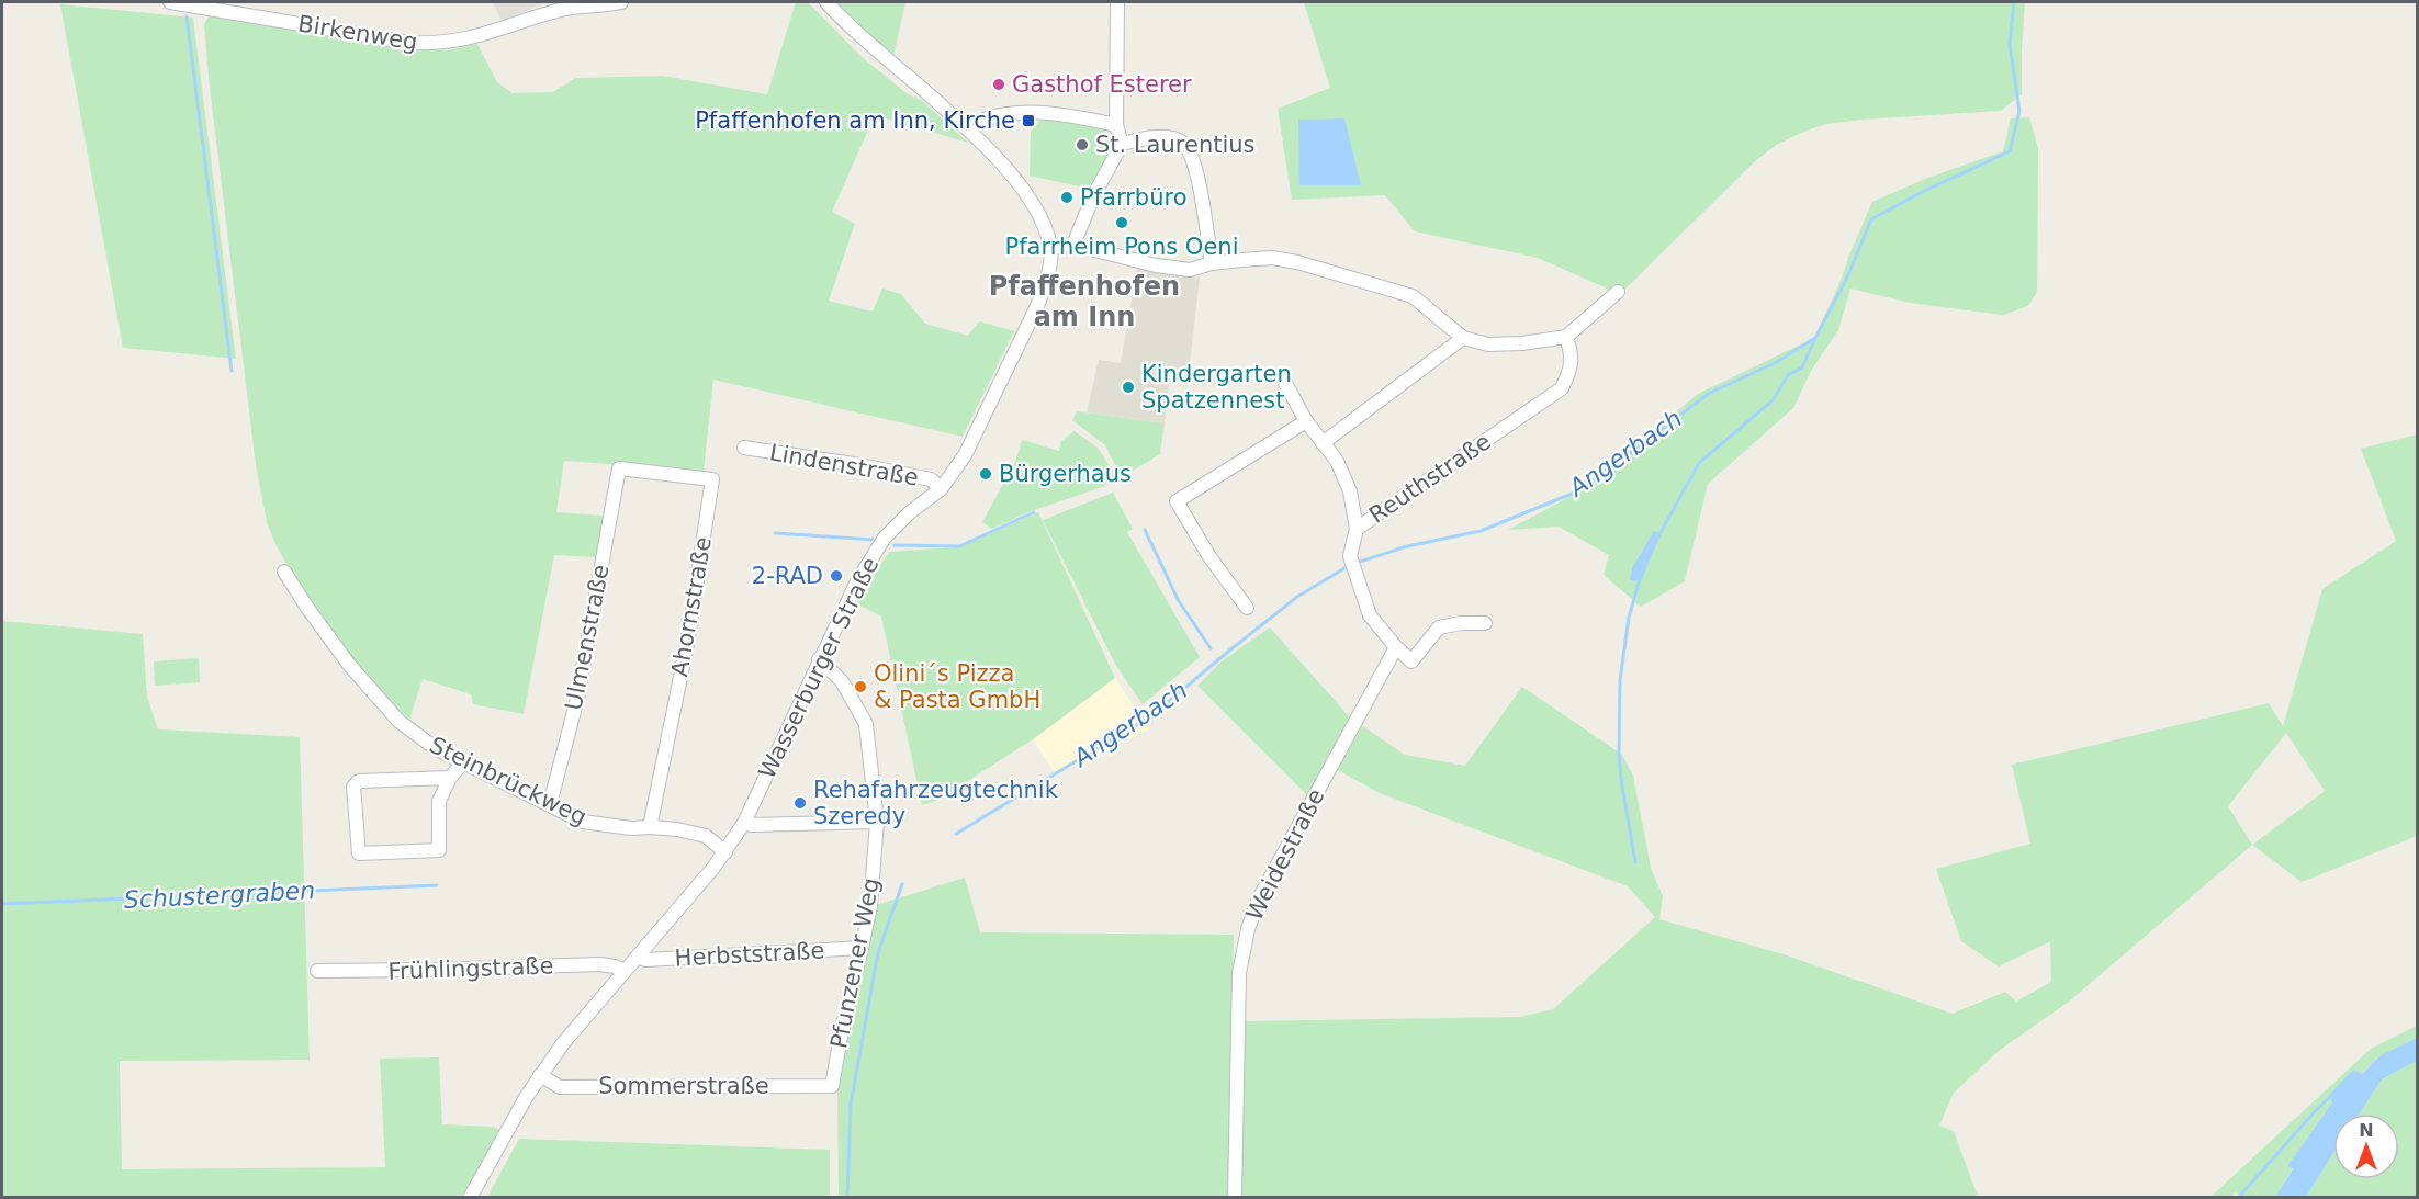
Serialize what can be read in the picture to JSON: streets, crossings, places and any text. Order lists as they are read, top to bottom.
{
  "streets": {
    "street": [
      "Birkenweg",
      "Lindenstraße",
      "Reuthstraße",
      "Ahornstraße",
      "Ulmenstraße",
      "Wasserburger Straße",
      "Steinbrückweg",
      "Weidestraße",
      "Herbststraße",
      "Pfunzener Weg",
      "Frühlingstraße",
      "Sommerstraße"
    ]
  },
  "crossings": [
    ["Lindenstraße", "Wasserburger Straße"],
    ["Reuthstraße", "Weidestraße"],
    ["Ahornstraße", "Ulmenstraße"],
    ["Ahornstraße", "Steinbrückweg"],
    ["Ulmenstraße", "Steinbrückweg"],
    ["Wasserburger Straße", "Steinbrückweg"],
    ["Wasserburger Straße", "Herbststraße"],
    ["Wasserburger Straße", "Pfunzener Weg"],
    ["Wasserburger Straße", "Frühlingstraße"],
    ["Wasserburger Straße", "Sommerstraße"],
    ["Herbststraße", "Pfunzener Weg"],
    ["Pfunzener Weg", "Sommerstraße"]
  ],
  "districts": ["Pfaffenhofen am Inn"],
  "water": ["Angerbach", "Schustergraben"],
  "places": {
    "other": [
      "Gasthof Esterer",
      "St. Laurentius",
      "Pfarrbüro",
      "Pfarrheim Pons Oeni",
      "Kindergarten Spatzennest",
      "Bürgerhaus",
      "2-RAD",
      "Olini´s Pizza & Pasta GmbH",
      "Rehafahrzeugtechnik Szeredy"
    ],
    "transit": ["Pfaffenhofen am Inn, Kirche"]
  },
  "north": "top"
}
